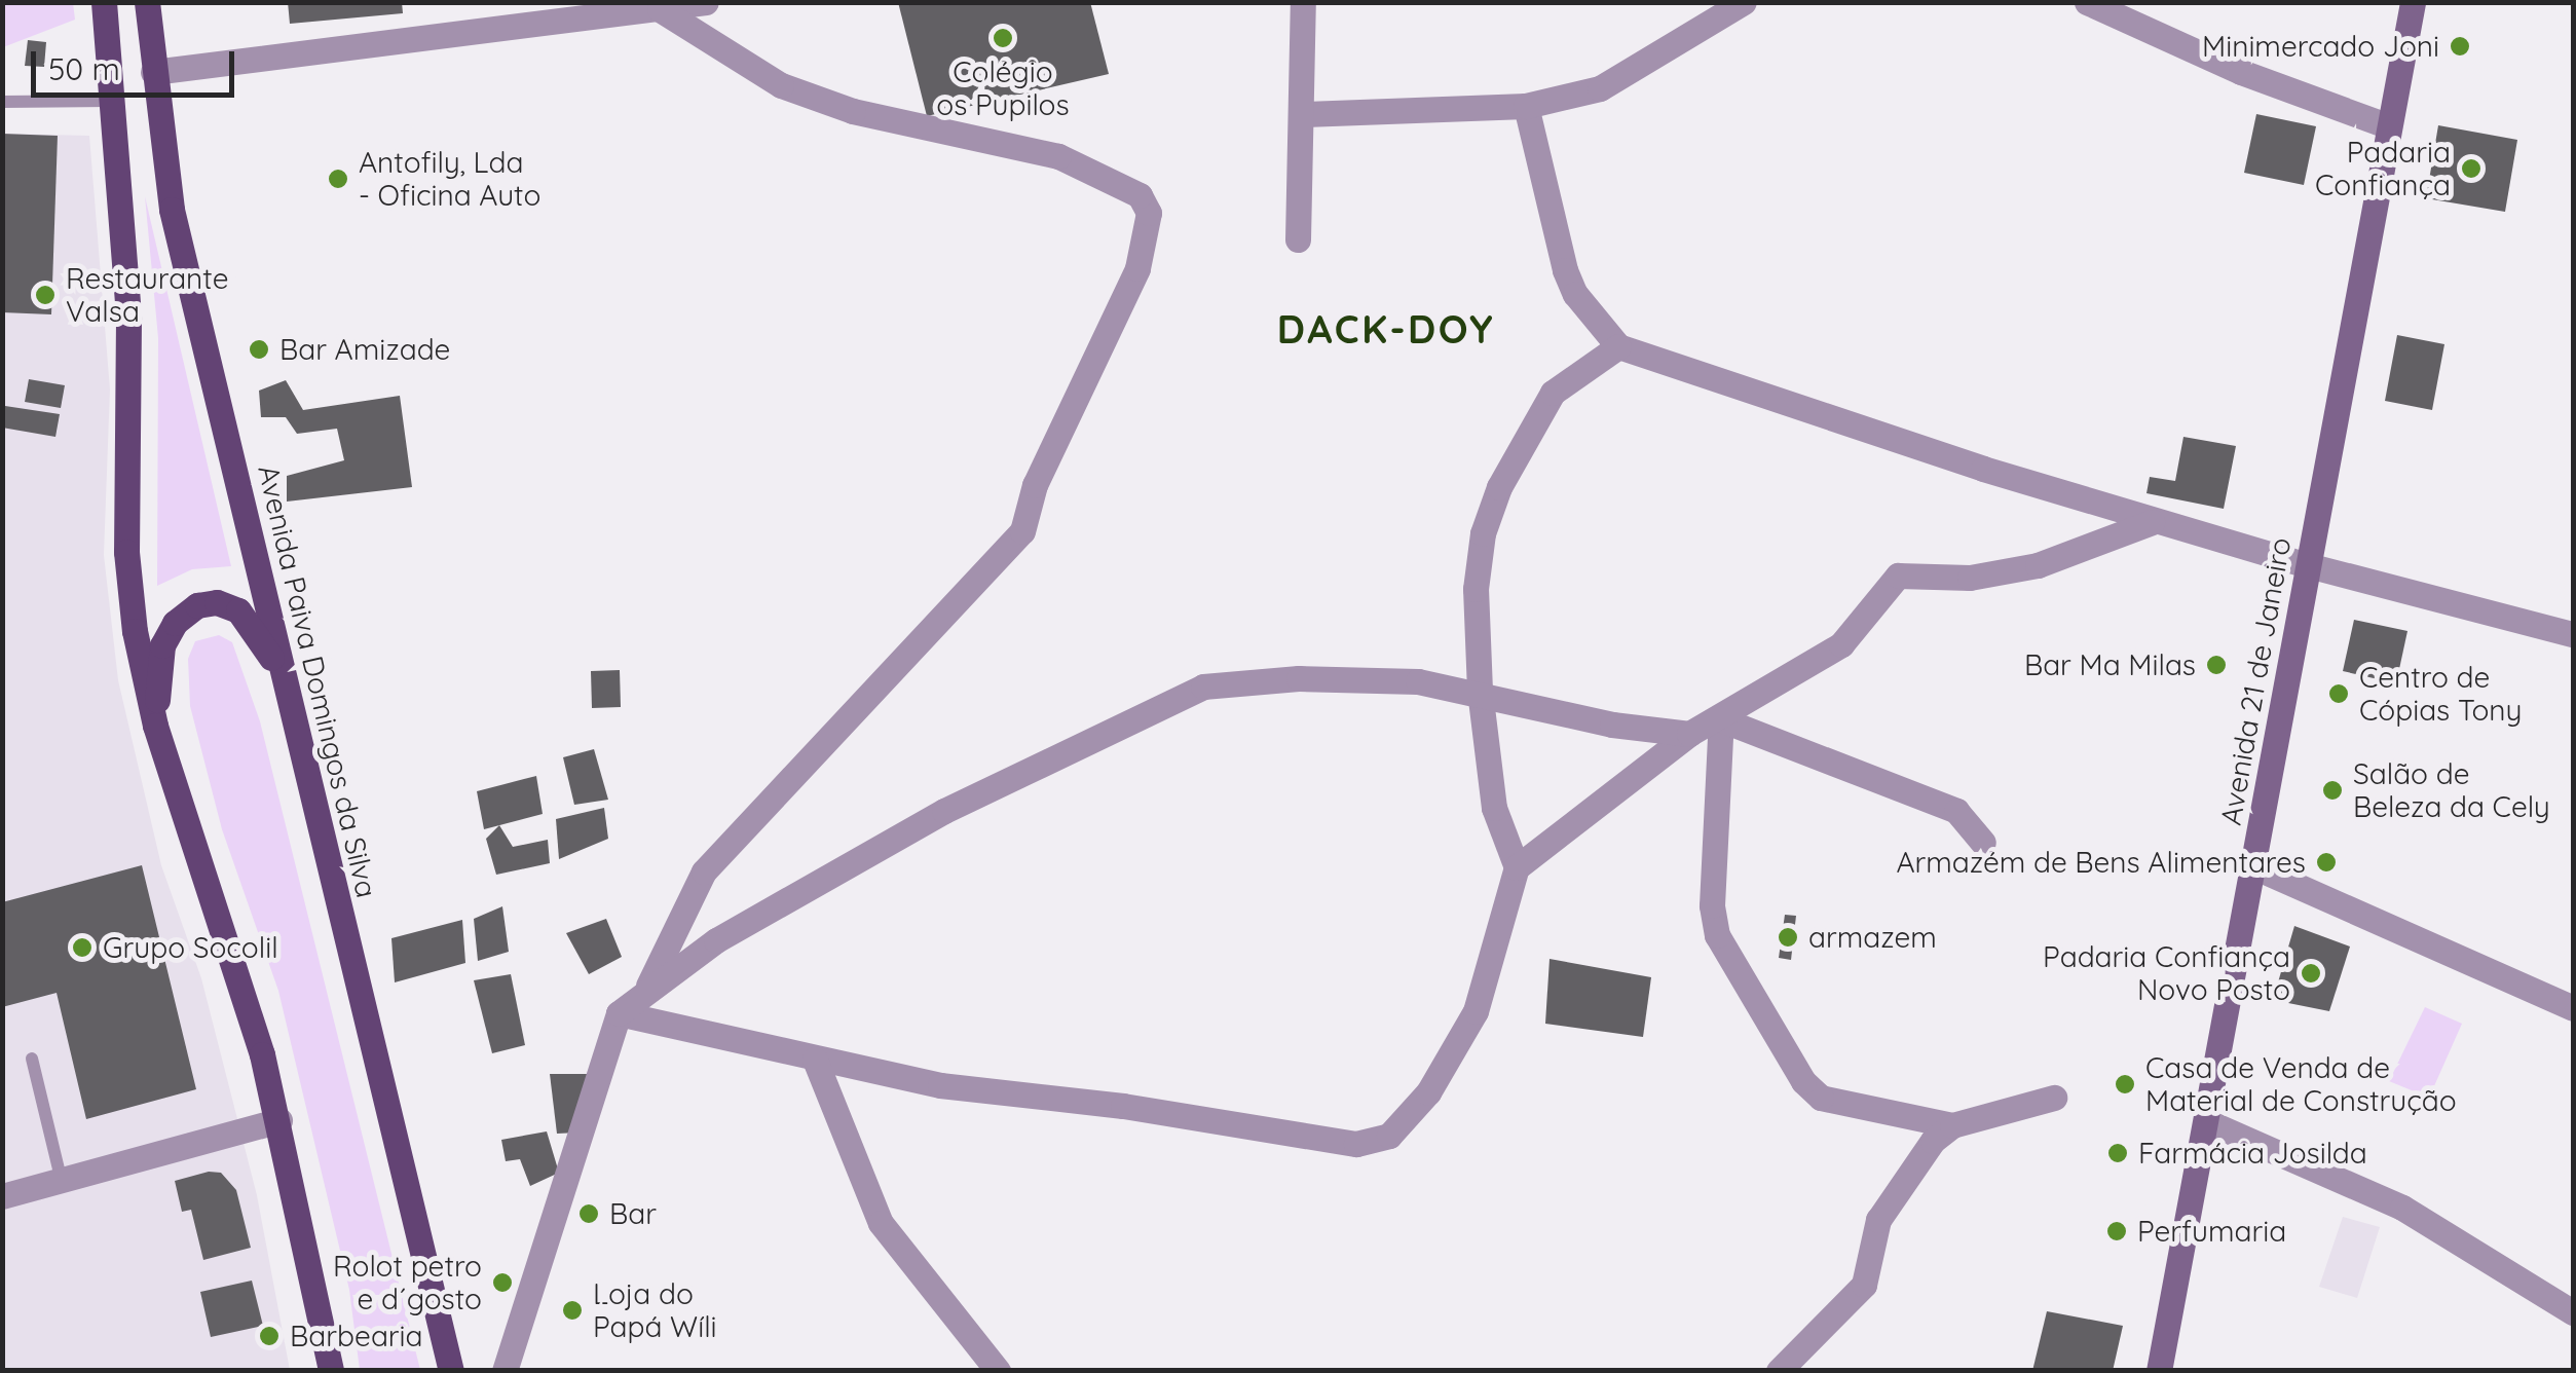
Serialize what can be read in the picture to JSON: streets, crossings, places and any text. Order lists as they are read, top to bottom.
{
  "streets": {
    "main road": ["Avenida Paiva Domingos da Silva", "Avenida 21 de Janeiro"]
  },
  "districts": ["DACK-DOY"],
  "places": [
    "Colégio os Pupilos",
    "Minimercado Joni",
    "Padaria Confiança",
    "Antofily, Lda - Oficina Auto",
    "Restaurante Valsa",
    "Bar Amizade",
    "Bar Ma Milas",
    "Centro de Cópias Tony",
    "Salão de Beleza da Cely",
    "Armazém de Bens Alimentares",
    "armazem",
    "Grupo Socolil",
    "Padaria Confiança Novo Posto",
    "Casa de Venda de Material de Construção",
    "Farmácia Josilda",
    "Bar",
    "Perfumaria",
    "Rolot petro e d´gosto",
    "Loja do Papá Wíli",
    "Barbearia"
  ],
  "scale_bar": "50 m"
}
